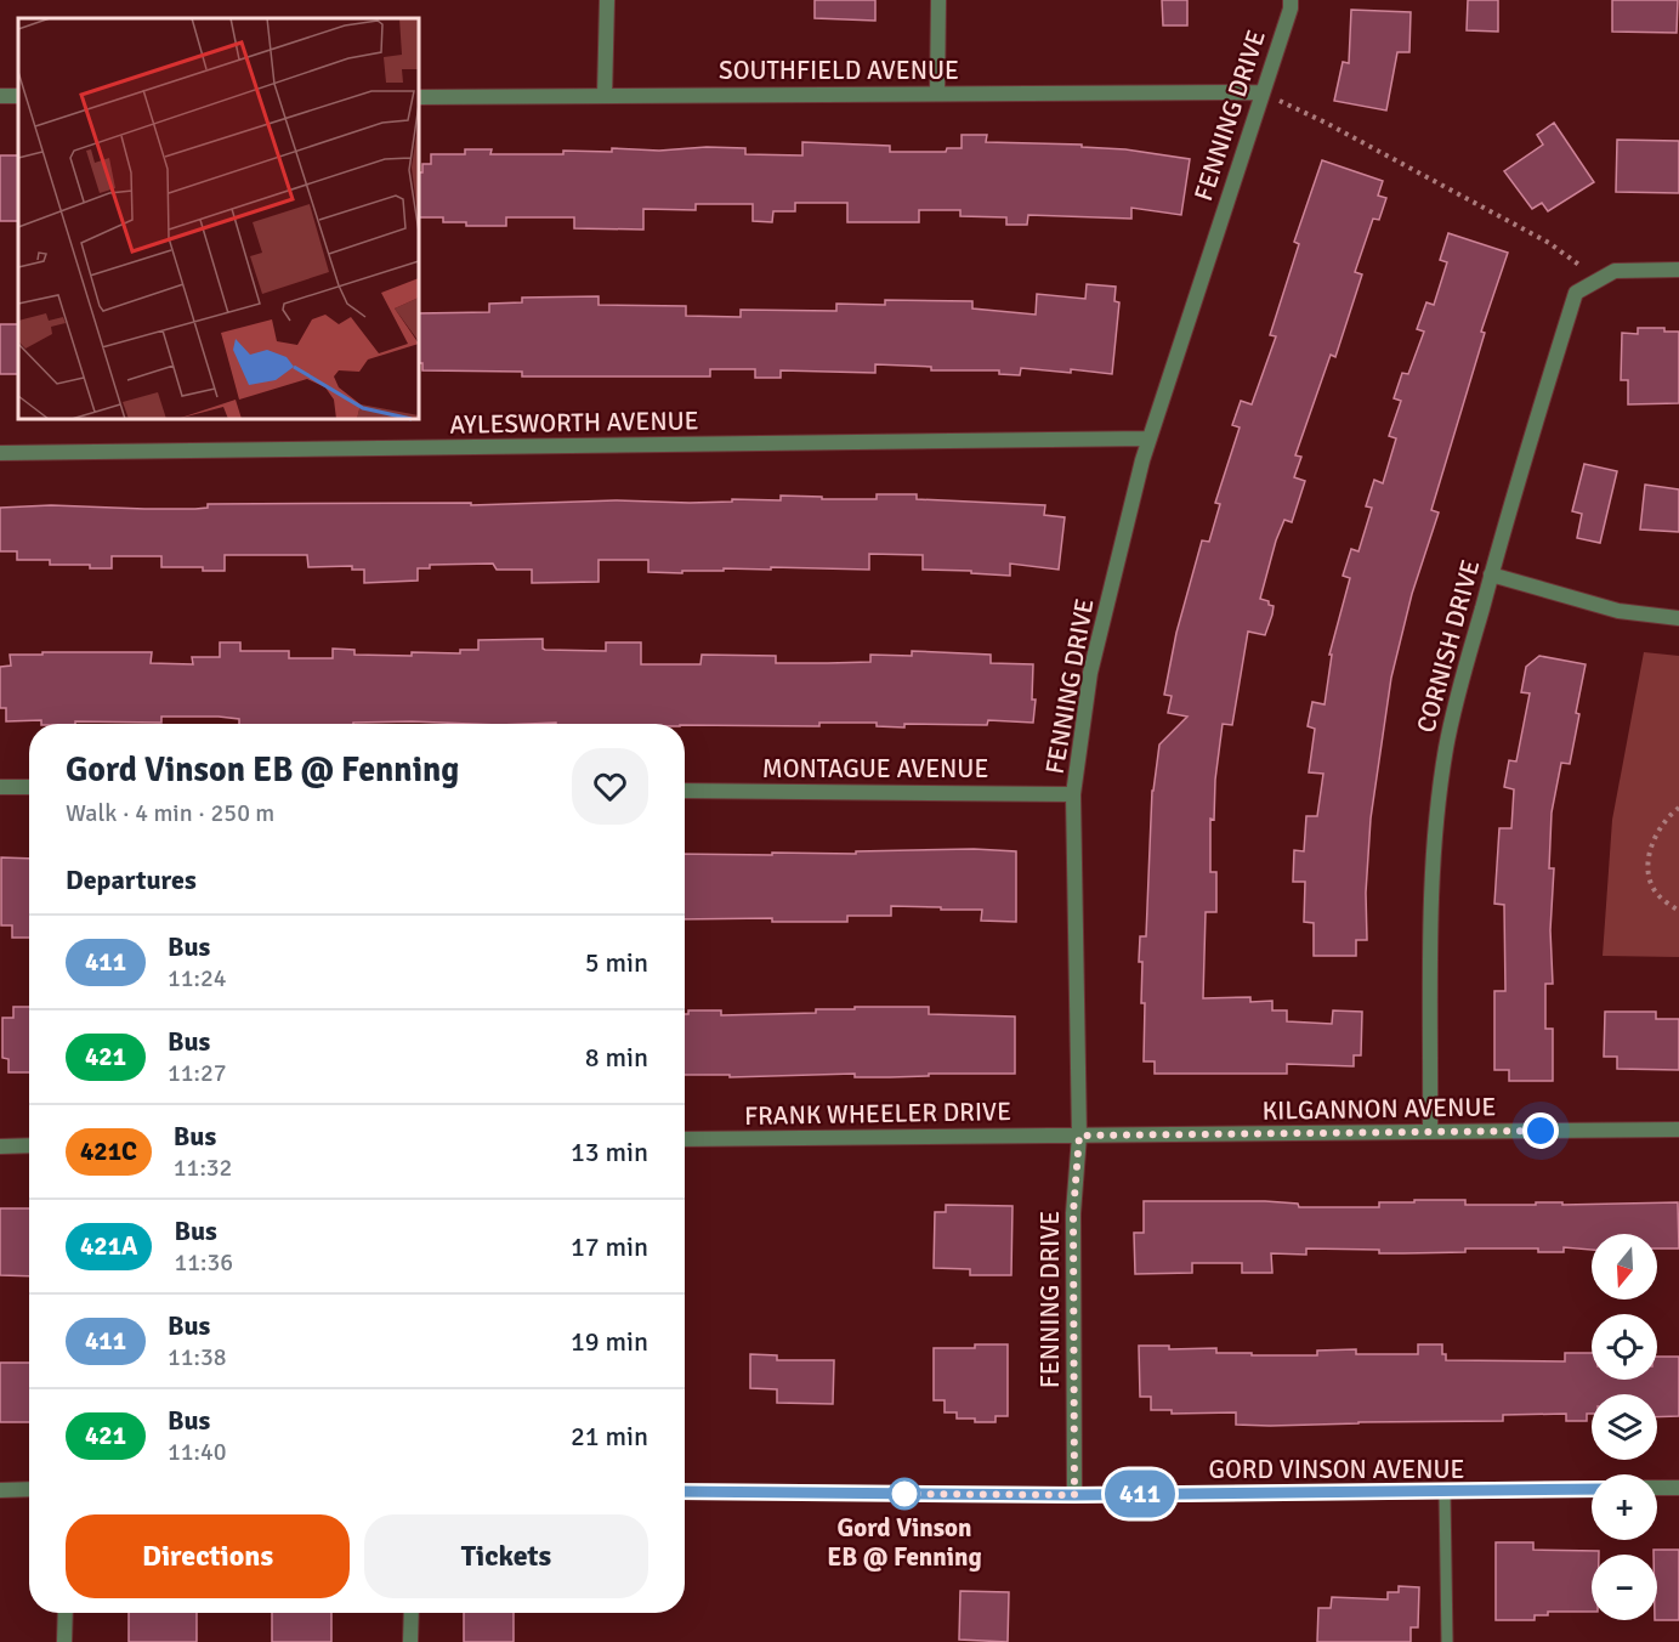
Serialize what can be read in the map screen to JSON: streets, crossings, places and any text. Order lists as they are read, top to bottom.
{
  "streets": {
    "street": [
      "SOUTHFIELD AVENUE",
      "FENNING DRIVE",
      "AYLESWORTH AVENUE",
      "CORNISH DRIVE",
      "MONTAGUE AVENUE",
      "KILGANNON AVENUE",
      "FRANK WHEELER DRIVE",
      "GORD VINSON AVENUE"
    ]
  },
  "crossings": [
    ["SOUTHFIELD AVENUE", "FENNING DRIVE"],
    ["FENNING DRIVE", "AYLESWORTH AVENUE"],
    ["FENNING DRIVE", "MONTAGUE AVENUE"],
    ["FENNING DRIVE", "KILGANNON AVENUE"],
    ["FENNING DRIVE", "FRANK WHEELER DRIVE"],
    ["FENNING DRIVE", "GORD VINSON AVENUE"],
    ["CORNISH DRIVE", "KILGANNON AVENUE"],
    ["KILGANNON AVENUE", "FRANK WHEELER DRIVE"]
  ],
  "places": ["Gord Vinson EB @ Fenning"],
  "lines": ["bus line 411"],
  "north": "bottom",
  "page": {
    "on_map": "411",
    "heading": [
      ["Gord Vinson EB @ Fenning", "Walk · 4 min · 250 m"],
      "Departures"
    ],
    "list": [
      {
        "mark": "411",
        "name": "Bus",
        "note": "11:24",
        "value": "5 min"
      },
      {
        "mark": "421",
        "name": "Bus",
        "note": "11:27",
        "value": "8 min"
      },
      {
        "mark": "421C",
        "name": "Bus",
        "note": "11:32",
        "value": "13 min"
      },
      {
        "mark": "421A",
        "name": "Bus",
        "note": "11:36",
        "value": "17 min"
      },
      {
        "mark": "411",
        "name": "Bus",
        "note": "11:38",
        "value": "19 min"
      },
      {
        "mark": "421",
        "name": "Bus",
        "note": "11:40",
        "value": "21 min"
      }
    ],
    "map_buttons": ["+", "−"],
    "buttons": ["Directions", "Tickets"]
  }
}
